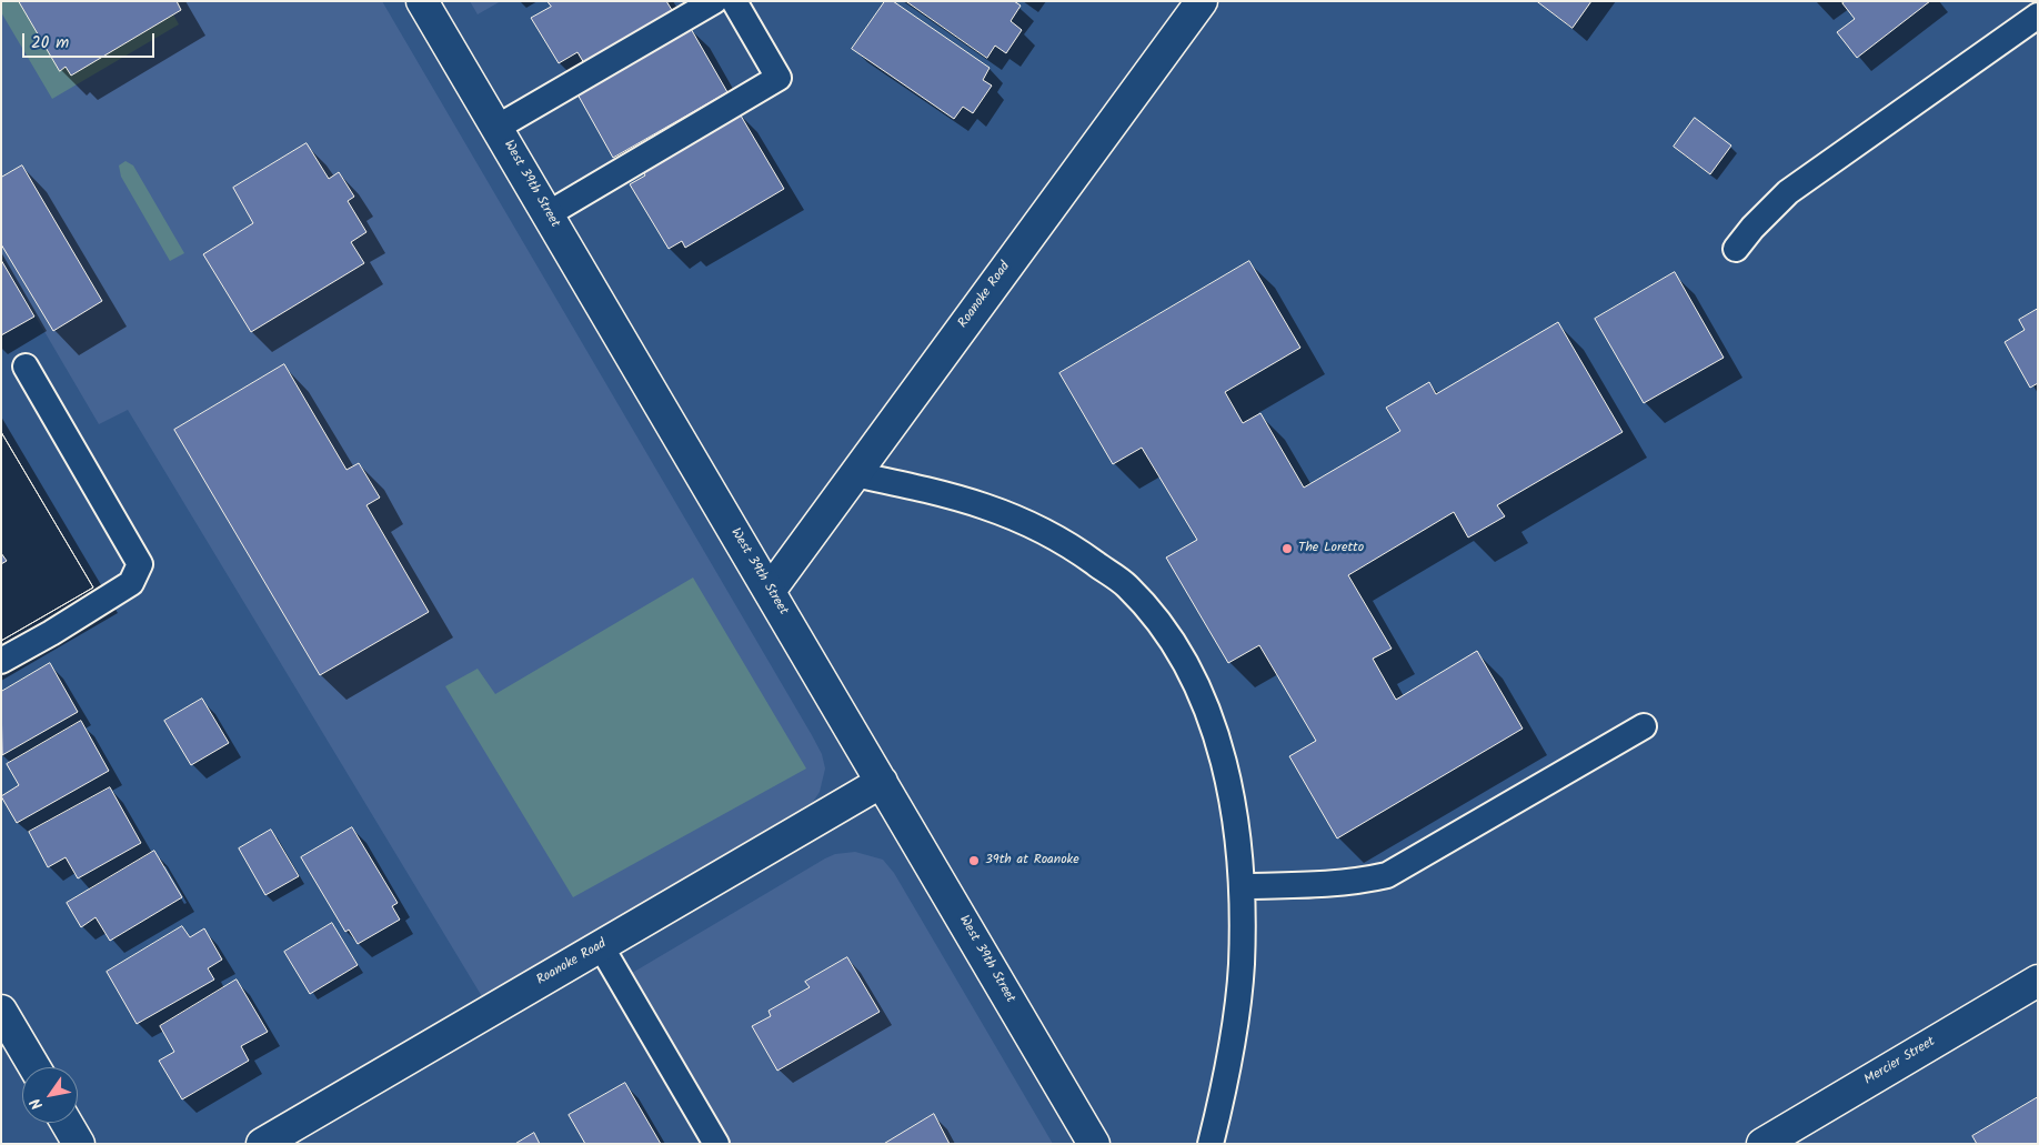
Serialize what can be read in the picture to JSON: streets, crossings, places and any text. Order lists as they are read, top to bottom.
{
  "streets": {
    "street": ["West 39th Street", "Roanoke Road", "Mercier Street"]
  },
  "crossings": [
    ["West 39th Street", "Roanoke Road"]
  ],
  "places": ["The Loretto", "39th at Roanoke"],
  "scale_bar": "20 m",
  "north": "bottom left"
}
